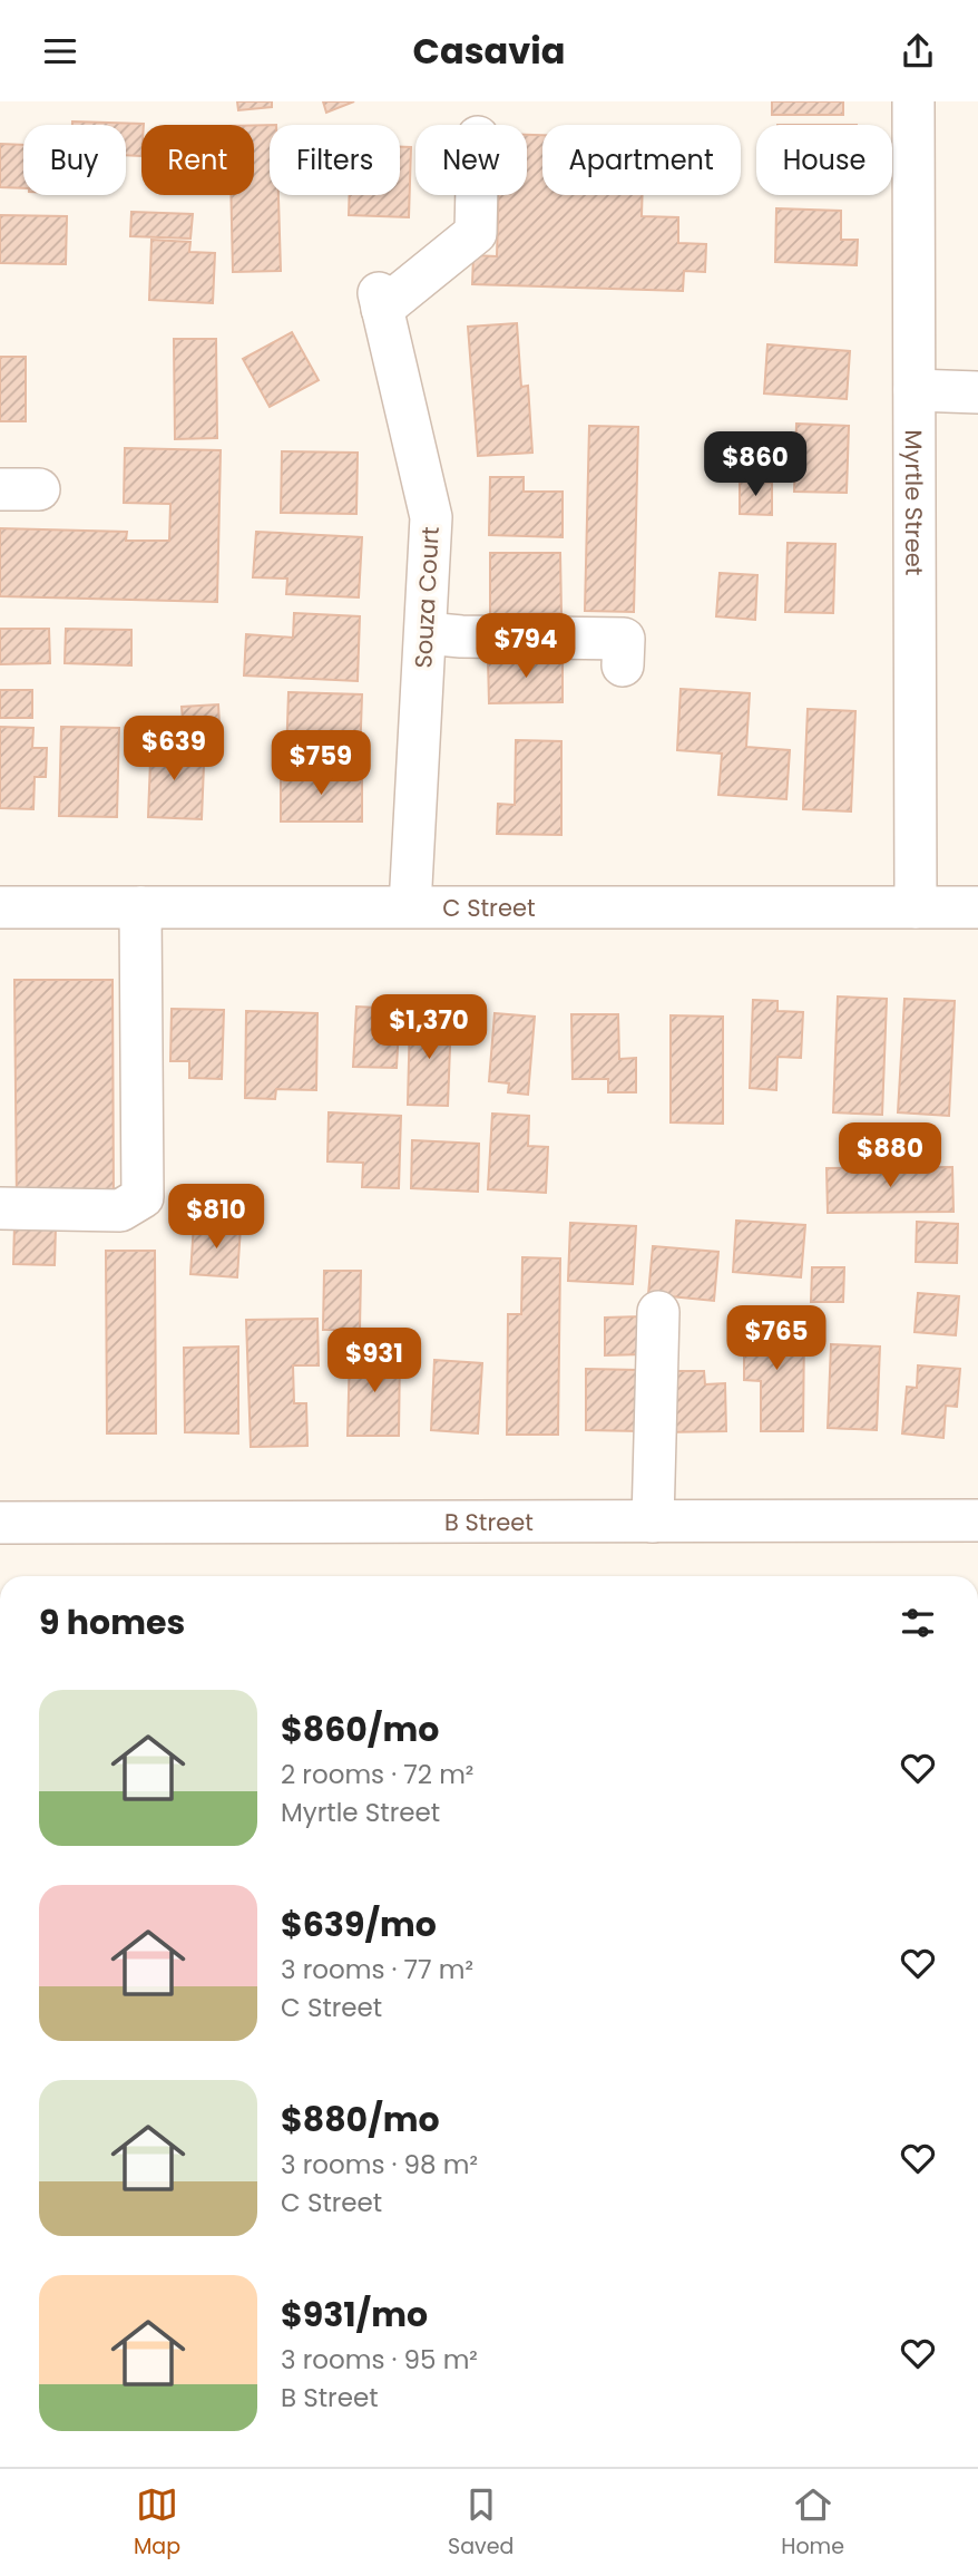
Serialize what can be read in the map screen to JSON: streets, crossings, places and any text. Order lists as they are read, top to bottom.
{
  "streets": {
    "street": [
      "Myrtle Street",
      "Souza Court",
      "C Street",
      "B Street"
    ]
  },
  "crossings": [
    ["Myrtle Street", "C Street"],
    ["Souza Court", "C Street"]
  ],
  "page": {
    "header": "Casavia",
    "chip": [
      "Buy",
      "Rent",
      "Filters",
      "New",
      "Apartment",
      "House"
    ],
    "price": [
      "$860",
      "$794",
      "$639",
      "$759",
      "$1,370",
      "$880",
      "$810",
      "$765",
      "$931"
    ],
    "heading": "9 homes",
    "list": [
      {
        "name": "$860/mo",
        "note": "2 rooms · 72 m² · Myrtle Street"
      },
      {
        "name": "$639/mo",
        "note": "3 rooms · 77 m² · C Street"
      },
      {
        "name": "$880/mo",
        "note": "3 rooms · 98 m² · C Street"
      },
      {
        "name": "$931/mo",
        "note": "3 rooms · 95 m² · B Street"
      }
    ],
    "tabs": ["Map", "Saved", "Home"]
  }
}
